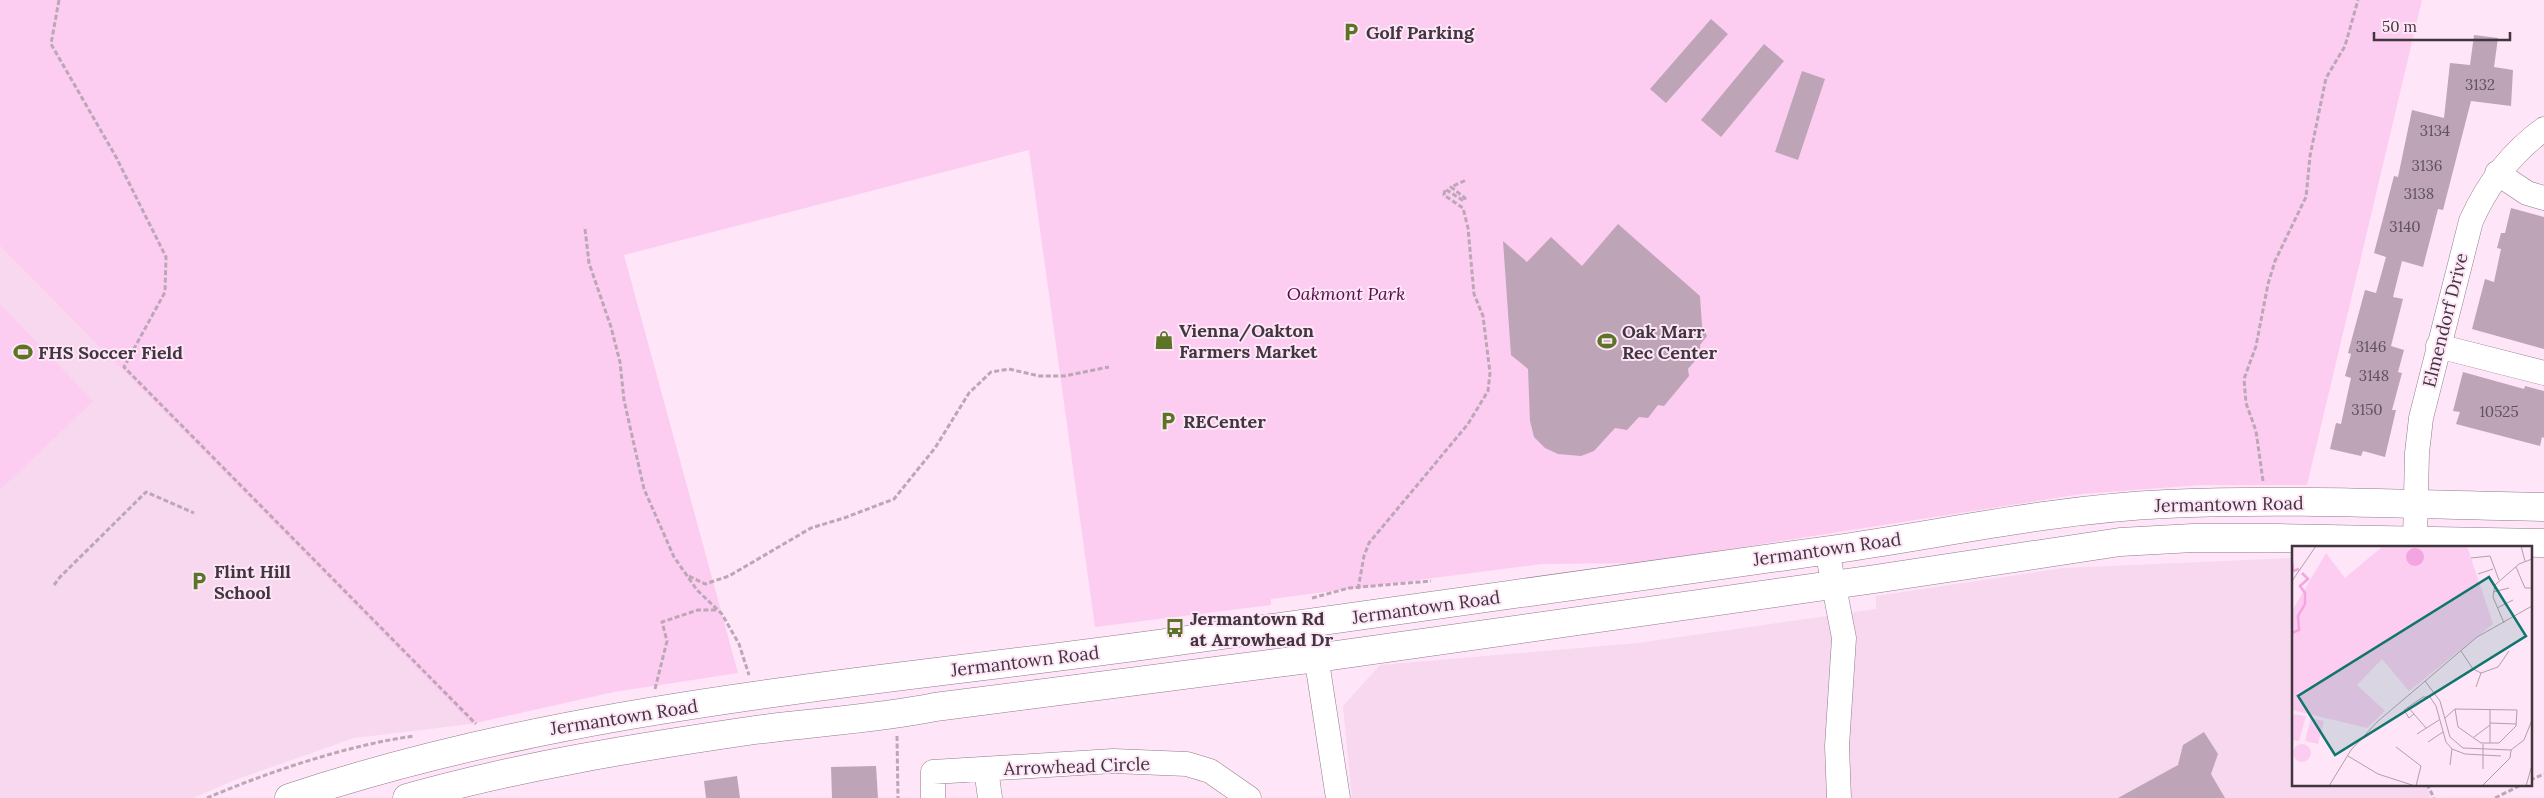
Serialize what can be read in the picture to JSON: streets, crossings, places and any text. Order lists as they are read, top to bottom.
{
  "streets": {
    "main road": ["Jermantown Road"],
    "street": ["Elmendorf Drive", "Arrowhead Circle"]
  },
  "crossings": [
    ["Elmendorf Drive", "Jermantown Road"]
  ],
  "parks": ["Oakmont Park"],
  "places": {
    "parking": ["Golf Parking", "RECenter", "Flint Hill School"],
    "shop": ["Vienna/Oakton Farmers Market"],
    "sports": ["Oak Marr Rec Center", "FHS Soccer Field"],
    "bus stop": ["Jermantown Rd at Arrowhead Dr"]
  },
  "house_numbers": [
    "3132",
    "3134",
    "3136",
    "3138",
    "3140",
    "3146",
    "3148",
    "3150",
    "10525"
  ],
  "scale_bar": "50 m"
}
